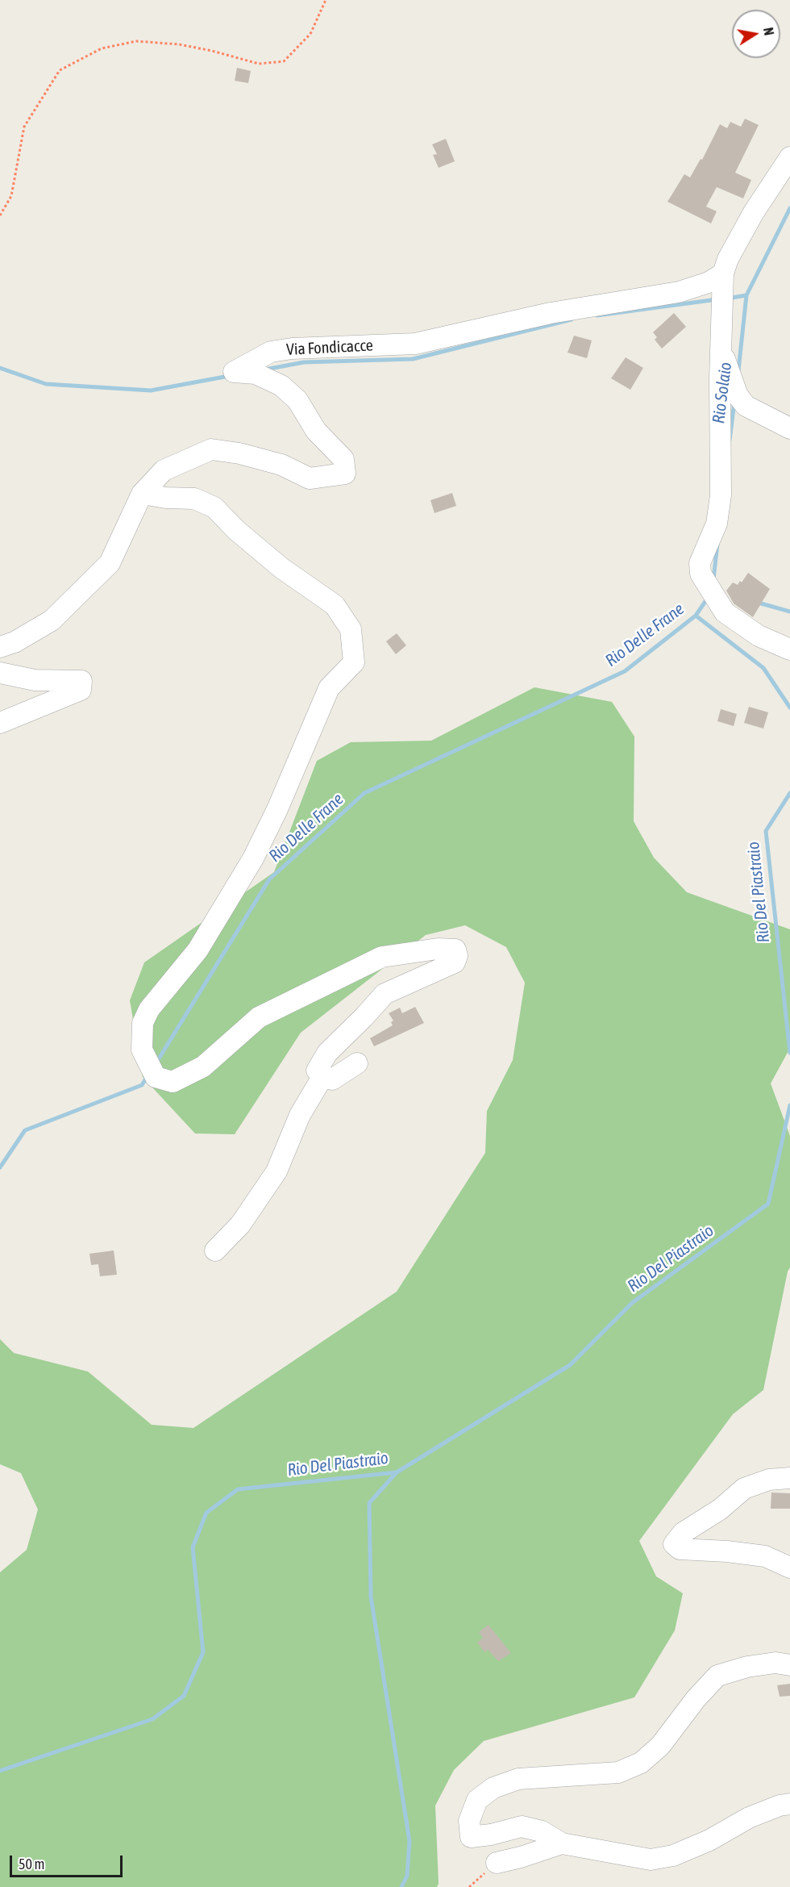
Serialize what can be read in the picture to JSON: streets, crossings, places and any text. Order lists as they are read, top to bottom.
{
  "streets": {
    "street": ["Via Fondicacce"]
  },
  "water": ["Rio Solaio", "Rio Delle Frane", "Rio Del Piastraio"],
  "scale_bar": "50 m",
  "north": "right"
}
